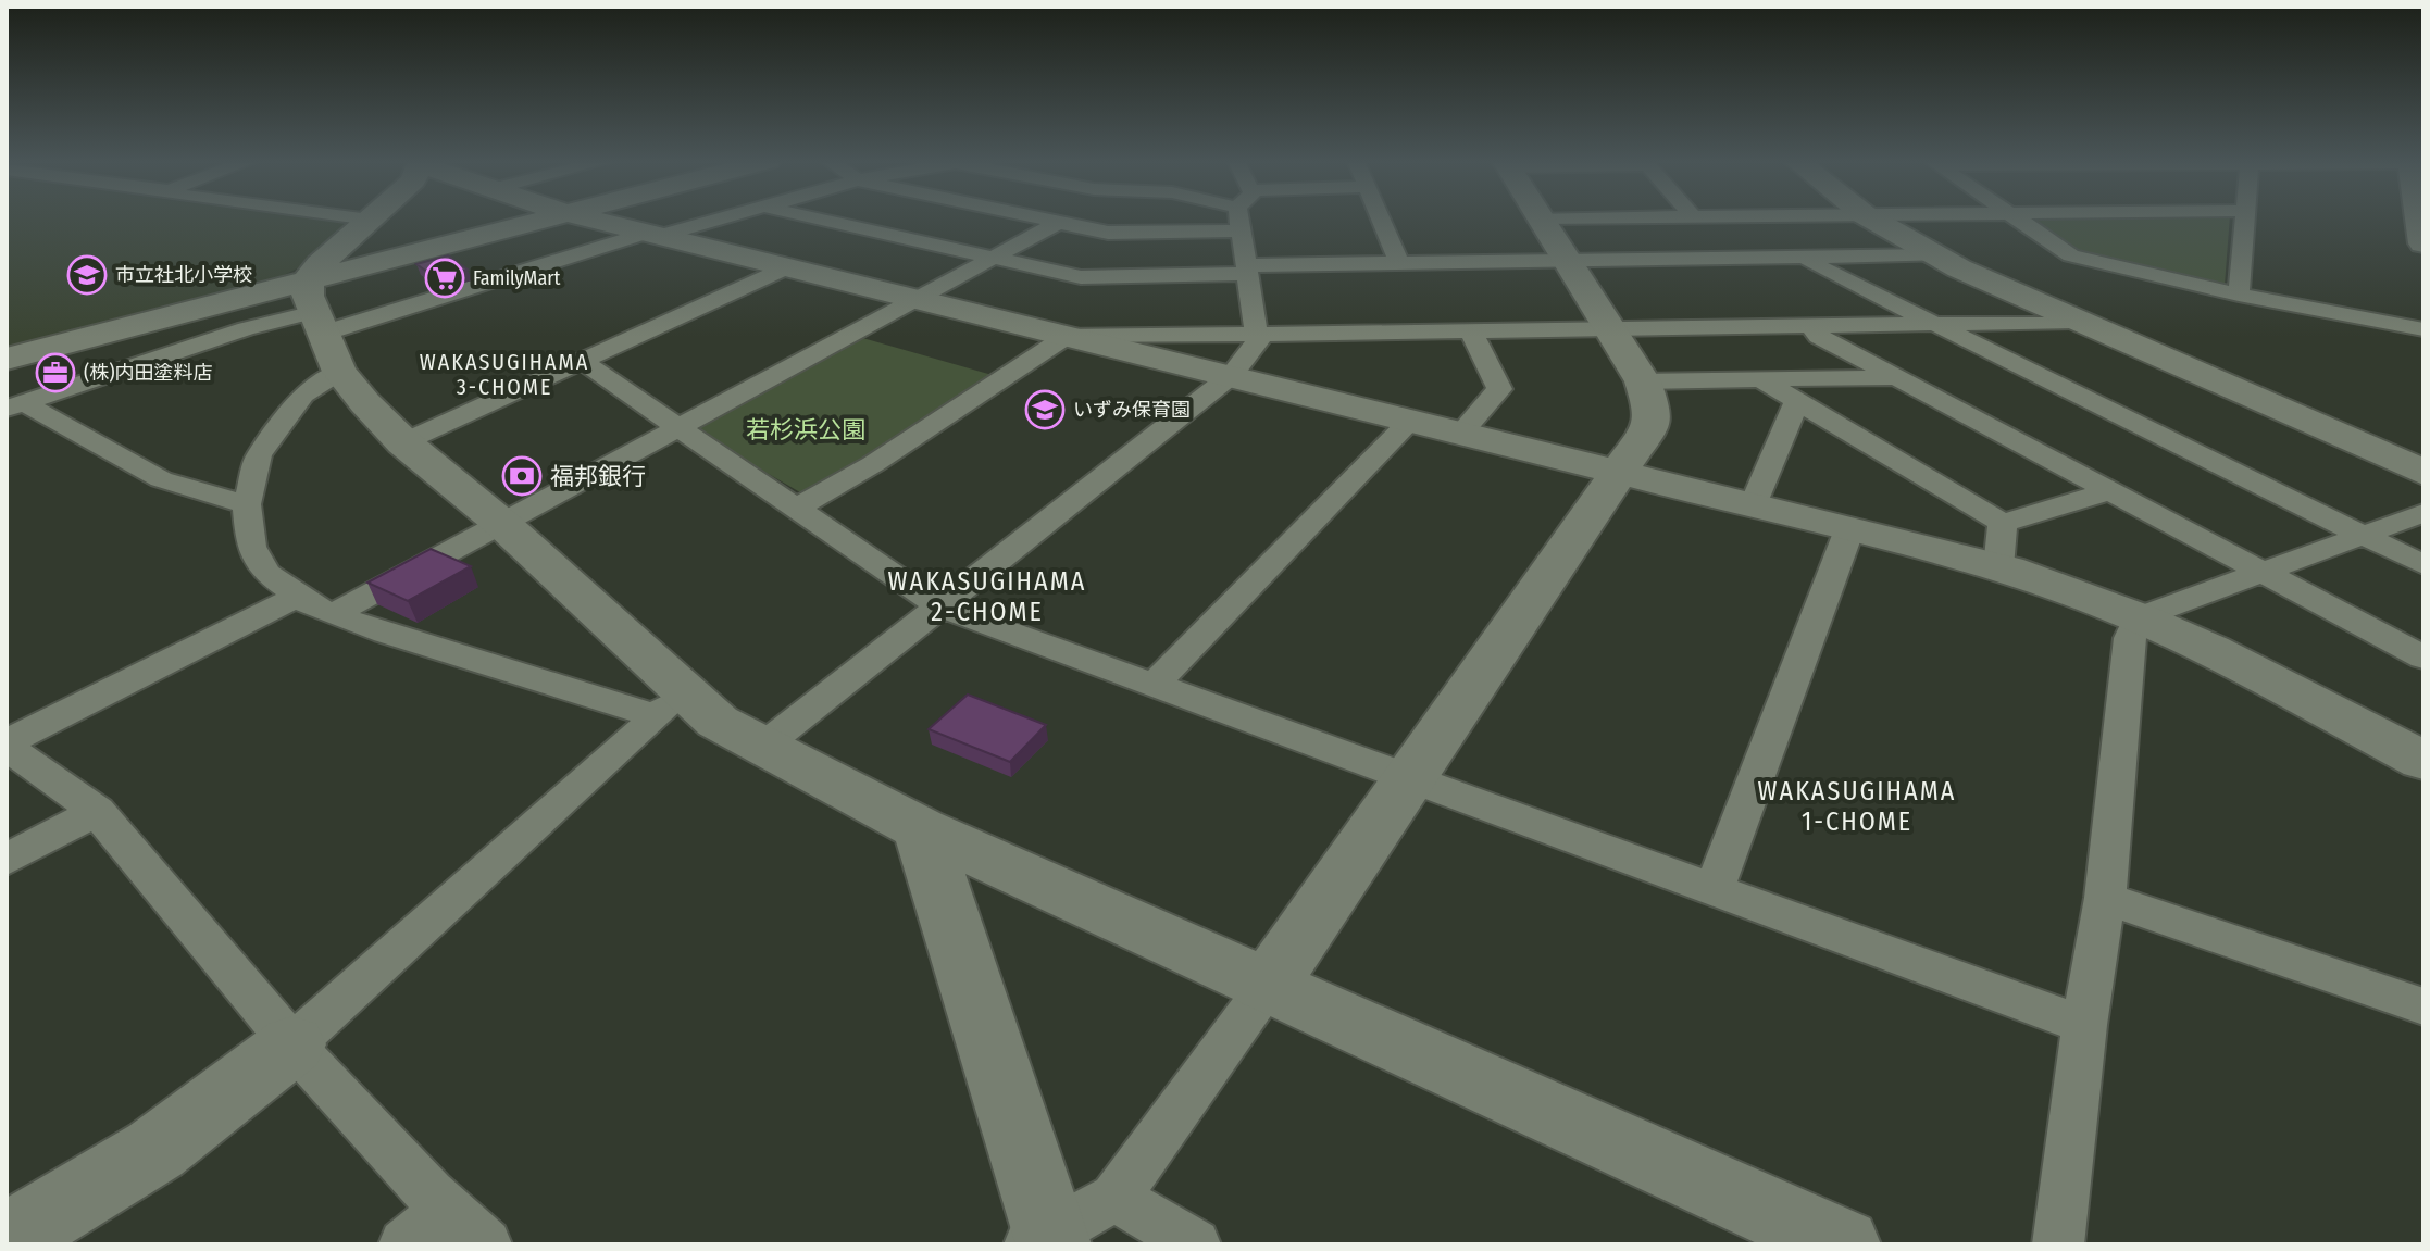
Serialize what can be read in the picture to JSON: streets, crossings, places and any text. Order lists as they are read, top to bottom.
{
  "districts": ["WAKASUGIHAMA 3-CHOME", "WAKASUGIHAMA 2-CHOME", "WAKASUGIHAMA 1-CHOME"],
  "parks": ["若杉浜公園"],
  "places": {
    "school or university": ["市立社北小学校", "いずみ保育園"],
    "supermarket": ["FamilyMart"],
    "office": ["(株)内田塗料店"],
    "bank": ["福邦銀行"]
  }
}
